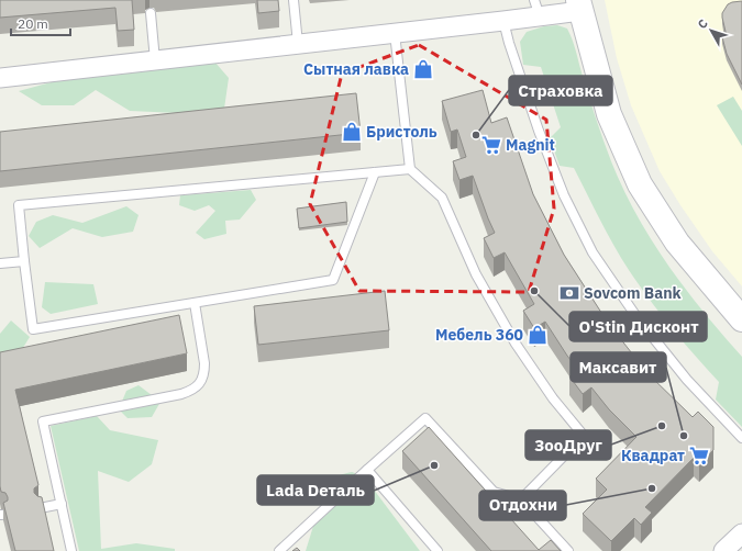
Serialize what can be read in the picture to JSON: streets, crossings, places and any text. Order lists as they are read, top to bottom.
{
  "places": {
    "shop": ["Сытная лавка", "Бристоль", "Мебель 360"],
    "other": [
      "Страховка",
      "O'Stin Дисконт",
      "ЗооДруг",
      "Максавит",
      "Lada Dеталь",
      "Отдохни"
    ],
    "supermarket": ["Magnit", "Квадрат"],
    "bank": ["Sovcom Bank"]
  },
  "scale_bar": "20 m",
  "north": "top left"
}
